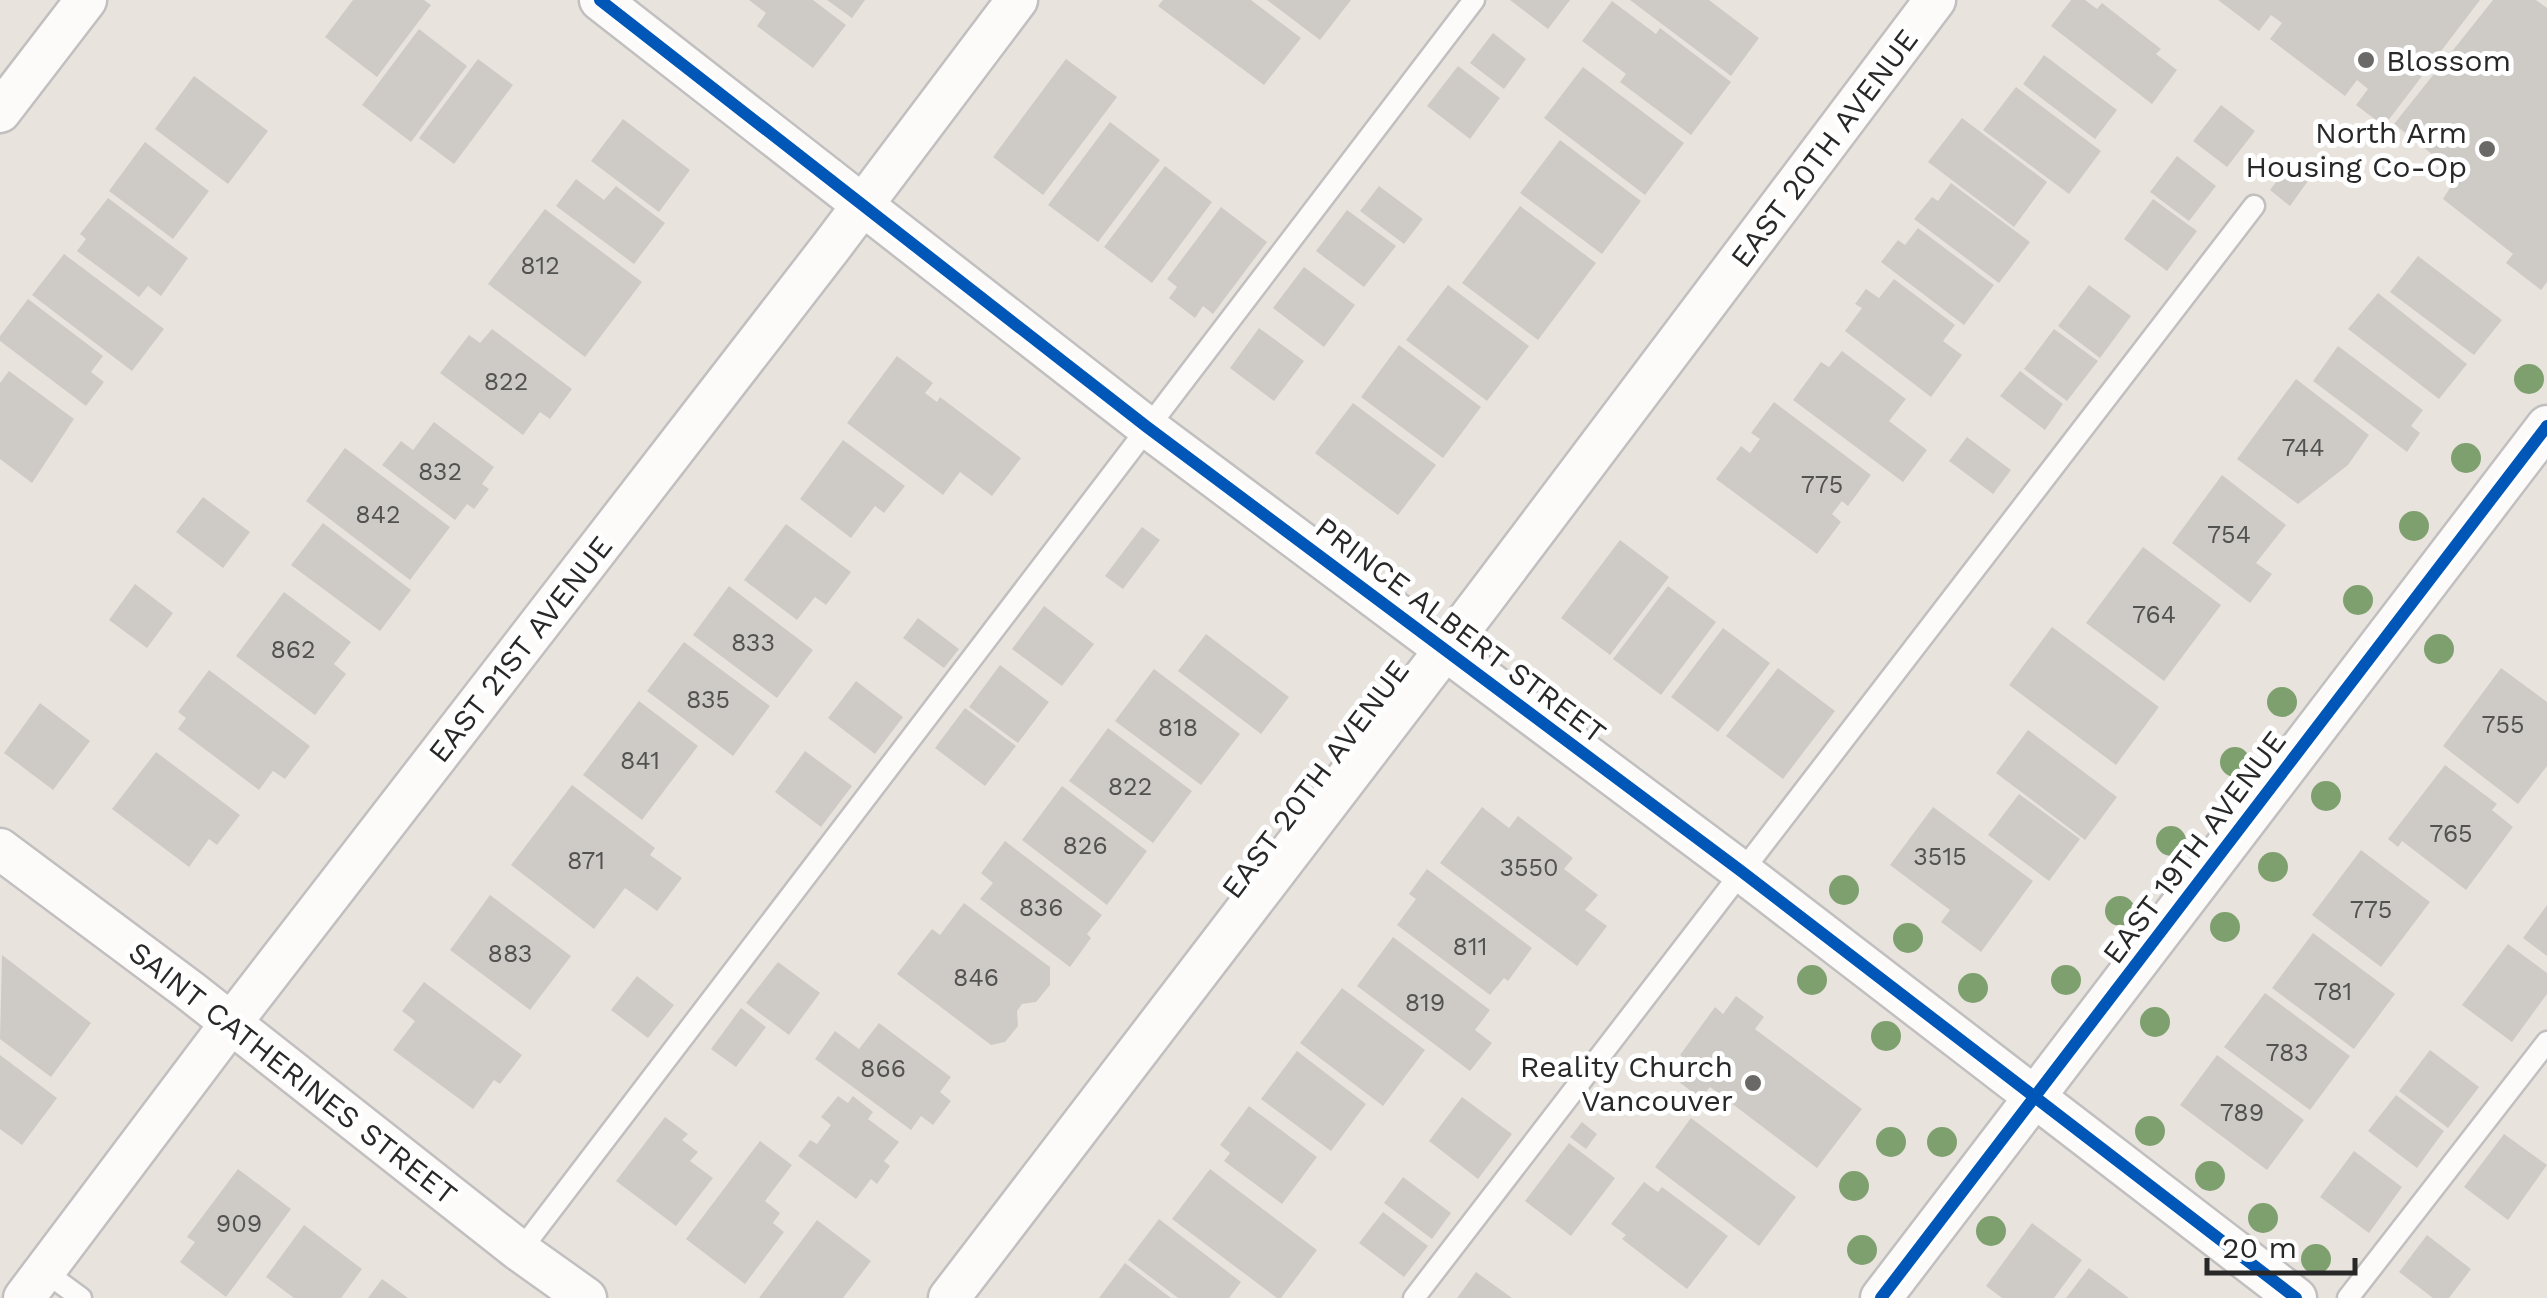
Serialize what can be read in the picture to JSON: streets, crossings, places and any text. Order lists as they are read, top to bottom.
{
  "streets": {
    "street": [
      "EAST 20TH AVENUE",
      "PRINCE ALBERT STREET",
      "EAST 21ST AVENUE",
      "EAST 19TH AVENUE",
      "SAINT CATHERINES STREET"
    ]
  },
  "crossings": [
    ["EAST 20TH AVENUE", "PRINCE ALBERT STREET"],
    ["PRINCE ALBERT STREET", "EAST 21ST AVENUE"],
    ["PRINCE ALBERT STREET", "EAST 19TH AVENUE"],
    ["EAST 21ST AVENUE", "SAINT CATHERINES STREET"]
  ],
  "places": ["Blossom", "North Arm Housing Co-Op", "Reality Church Vancouver"],
  "house_numbers": [
    "812",
    "822",
    "744",
    "832",
    "775",
    "842",
    "754",
    "764",
    "833",
    "862",
    "835",
    "755",
    "818",
    "841",
    "822",
    "765",
    "826",
    "3515",
    "871",
    "3550",
    "836",
    "775",
    "811",
    "883",
    "846",
    "781",
    "819",
    "783",
    "866",
    "789",
    "909"
  ],
  "scale_bar": "20 m"
}
